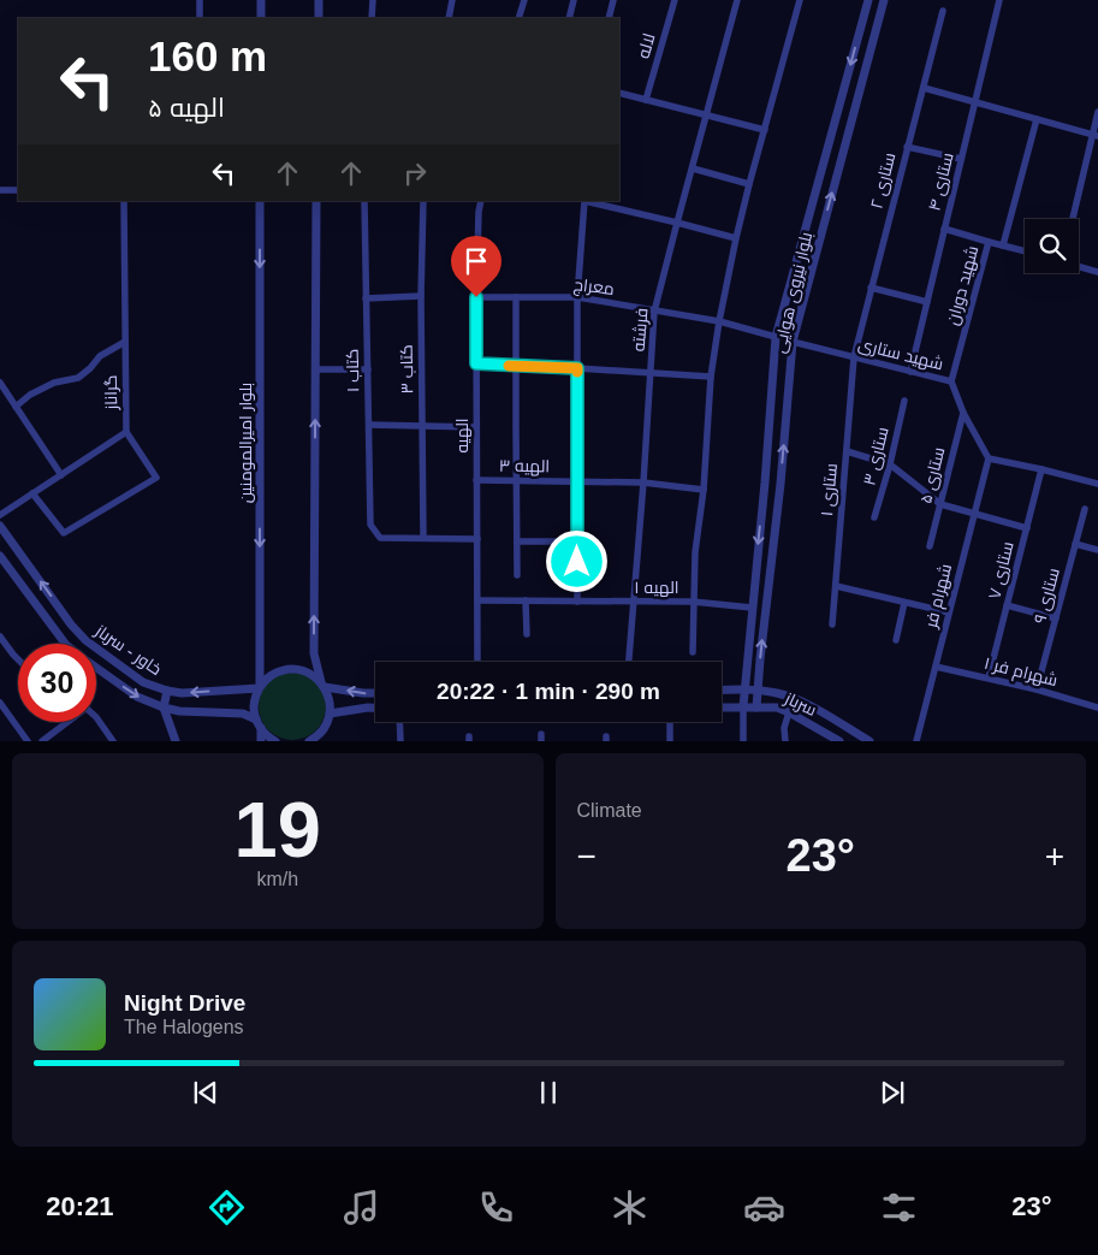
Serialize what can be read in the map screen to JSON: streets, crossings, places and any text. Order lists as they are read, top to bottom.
{
  "streets": {
    "street": [
      "لاله",
      "ستاری ۲",
      "ستاری ۴",
      "شهید دوران",
      "معراج",
      "بلوار نیروی هوایی",
      "فرشته",
      "شهید ستاری",
      "کتاب ۳",
      "کتاب ۱",
      "گراناز",
      "الهیه",
      "بلوار امیرالمومنین",
      "ستاری ۳",
      "الهیه ۳",
      "ستاری ۵",
      "ستاری ۱",
      "ستاری ۷",
      "الهیه ۱",
      "شهرام فر",
      "ستاری ۹",
      "خاور - سرباز",
      "شهرام فر ۱",
      "سرباز"
    ]
  },
  "crossings": [
    ["ستاری ۲", "شهید ستاری"],
    ["ستاری ۲", "ستاری ۱"],
    ["ستاری ۴", "شهید ستاری"],
    ["شهید دوران", "شهید ستاری"],
    ["معراج", "بلوار نیروی هوایی"],
    ["معراج", "فرشته"],
    ["معراج", "الهیه"],
    ["بلوار نیروی هوایی", "شهید ستاری"],
    ["بلوار نیروی هوایی", "الهیه ۱"],
    ["بلوار نیروی هوایی", "سرباز"],
    ["فرشته", "الهیه ۳"],
    ["فرشته", "الهیه ۱"],
    ["شهید ستاری", "ستاری ۵"],
    ["شهید ستاری", "ستاری ۱"],
    ["شهید ستاری", "شهرام فر"],
    ["کتاب ۳", "کتاب ۱"],
    ["الهیه", "الهیه ۳"],
    ["الهیه", "الهیه ۱"],
    ["بلوار امیرالمومنین", "خاور - سرباز"],
    ["ستاری ۷", "شهرام فر ۱"],
    ["شهرام فر", "شهرام فر ۱"],
    ["ستاری ۹", "شهرام فر ۱"]
  ],
  "page": {
    "turn": ["160 m", "الهیه ۵"],
    "limit": "30",
    "trip": "20:22 · 1 min · 290 m",
    "tile": [
      ["19", "km/h"],
      "Climate"
    ],
    "heat": ["−", "23°", "+"],
    "song": ["Night Drive", "The Halogens"],
    "tabs": ["20:21", "23°"]
  }
}
